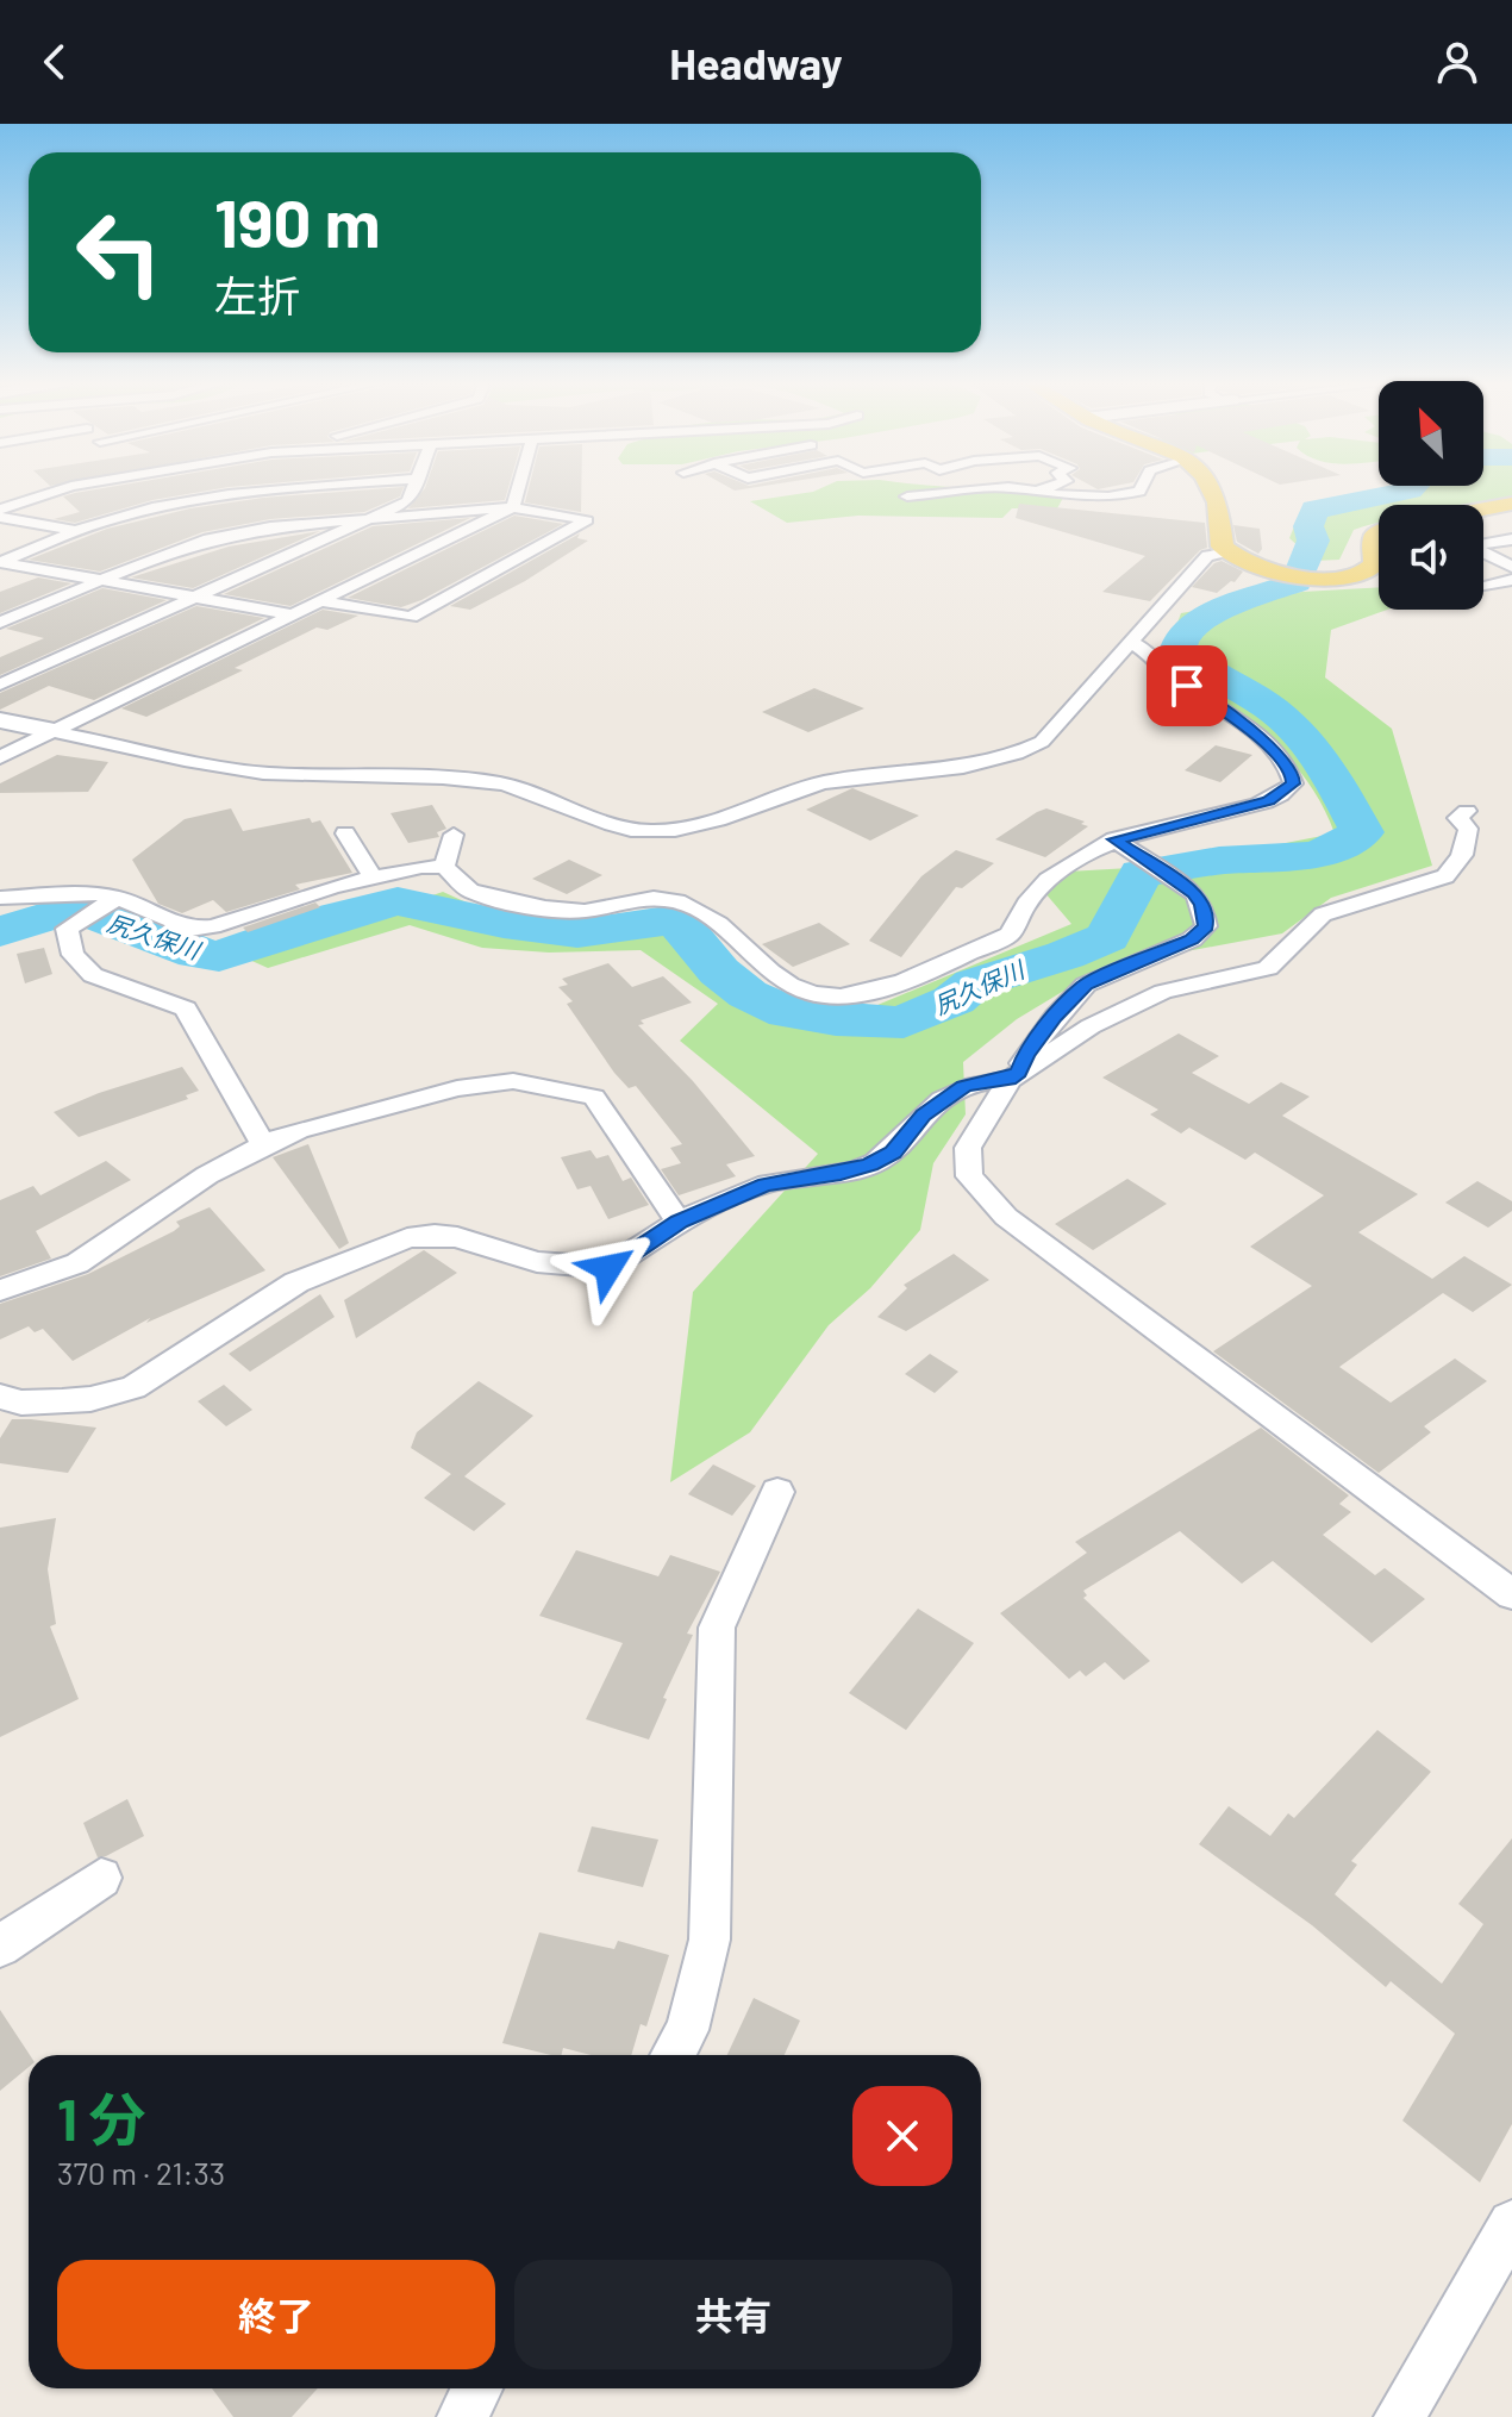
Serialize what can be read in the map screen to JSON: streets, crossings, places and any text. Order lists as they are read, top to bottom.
{
  "water": ["尻久保川"],
  "north": "top left",
  "page": {
    "header": "Headway",
    "turn": ["190 m", "左折"],
    "heading": ["1 分", "370 m · 21:33"],
    "buttons": ["終了", "共有"]
  }
}
